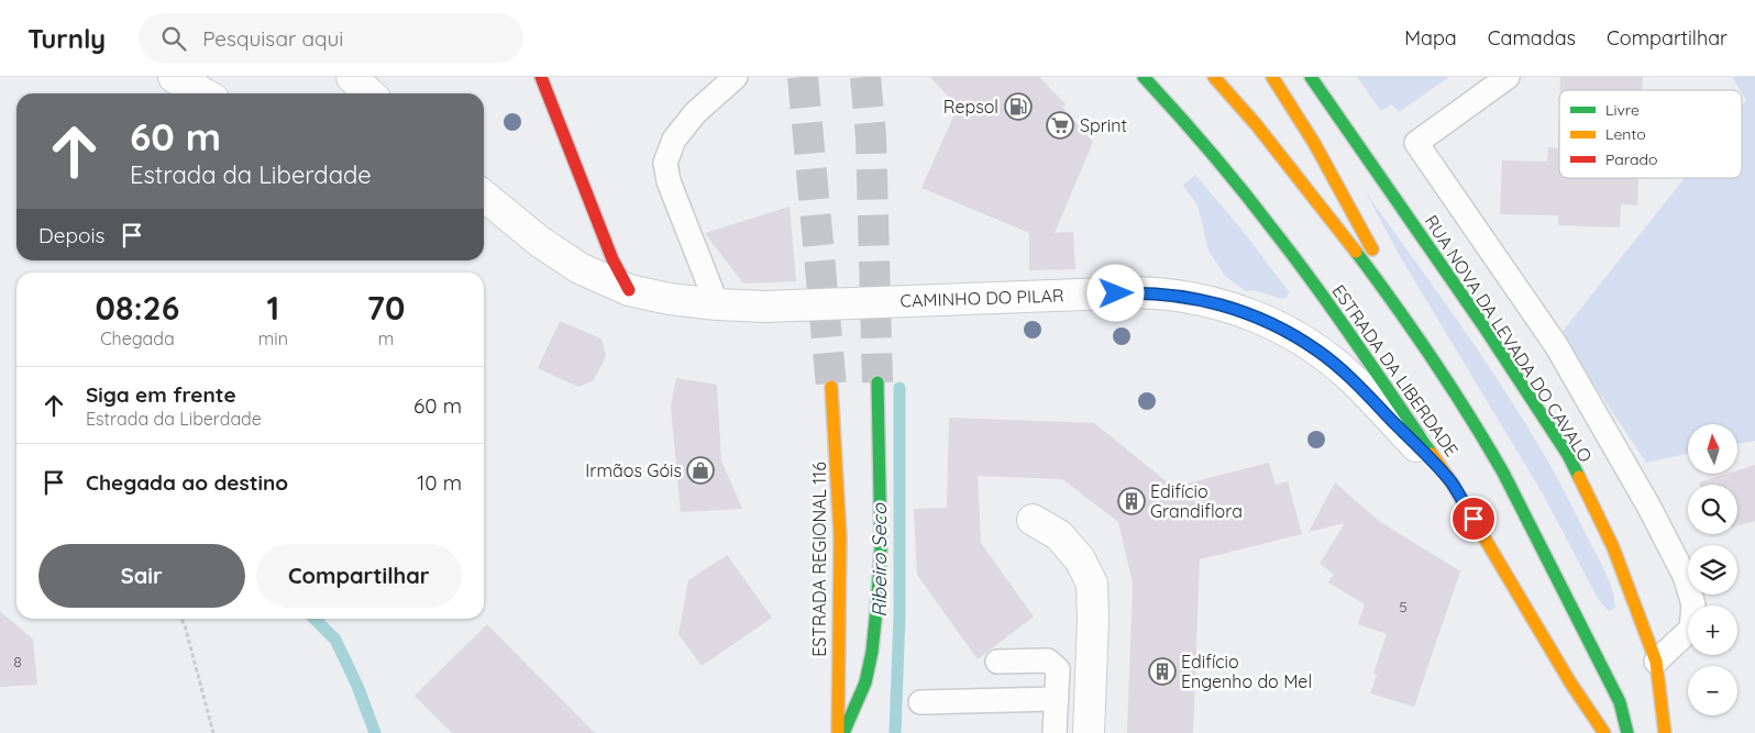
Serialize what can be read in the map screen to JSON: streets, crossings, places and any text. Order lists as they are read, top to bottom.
{
  "streets": {
    "main road": ["RUA NOVA DA LEVADA DO CAVALO", "ESTRADA DA LIBERDADE", "ESTRADA REGIONAL 116"],
    "street": ["CAMINHO DO PILAR"]
  },
  "crossings": [
    ["CAMINHO DO PILAR", "ESTRADA DA LIBERDADE"]
  ],
  "water": ["Ribeiro Seco"],
  "places": {
    "fuel station": ["Repsol"],
    "supermarket": ["Sprint"],
    "shop": ["Irmãos Góis"],
    "building": ["Edifício Grandiflora", "Edifício Engenho do Mel"]
  },
  "house_numbers": ["5", "8"],
  "legend": ["Livre", "Lento", "Parado"],
  "north": "top",
  "page": {
    "header": "Turnly",
    "search": "Pesquisar aqui",
    "nav": ["Mapa", "Camadas", "Compartilhar"],
    "turn": ["60 m", "Estrada da Liberdade"],
    "then": "Depois",
    "eta": [
      "08:26",
      "Chegada",
      "1",
      "min",
      "70",
      "m"
    ],
    "list": [
      {
        "name": "Siga em frente",
        "note": "Estrada da Liberdade",
        "value": "60 m"
      },
      {
        "name": "Chegada ao destino",
        "value": "10 m"
      }
    ],
    "map_buttons": ["+", "−"],
    "buttons": ["Sair", "Compartilhar"]
  }
}
